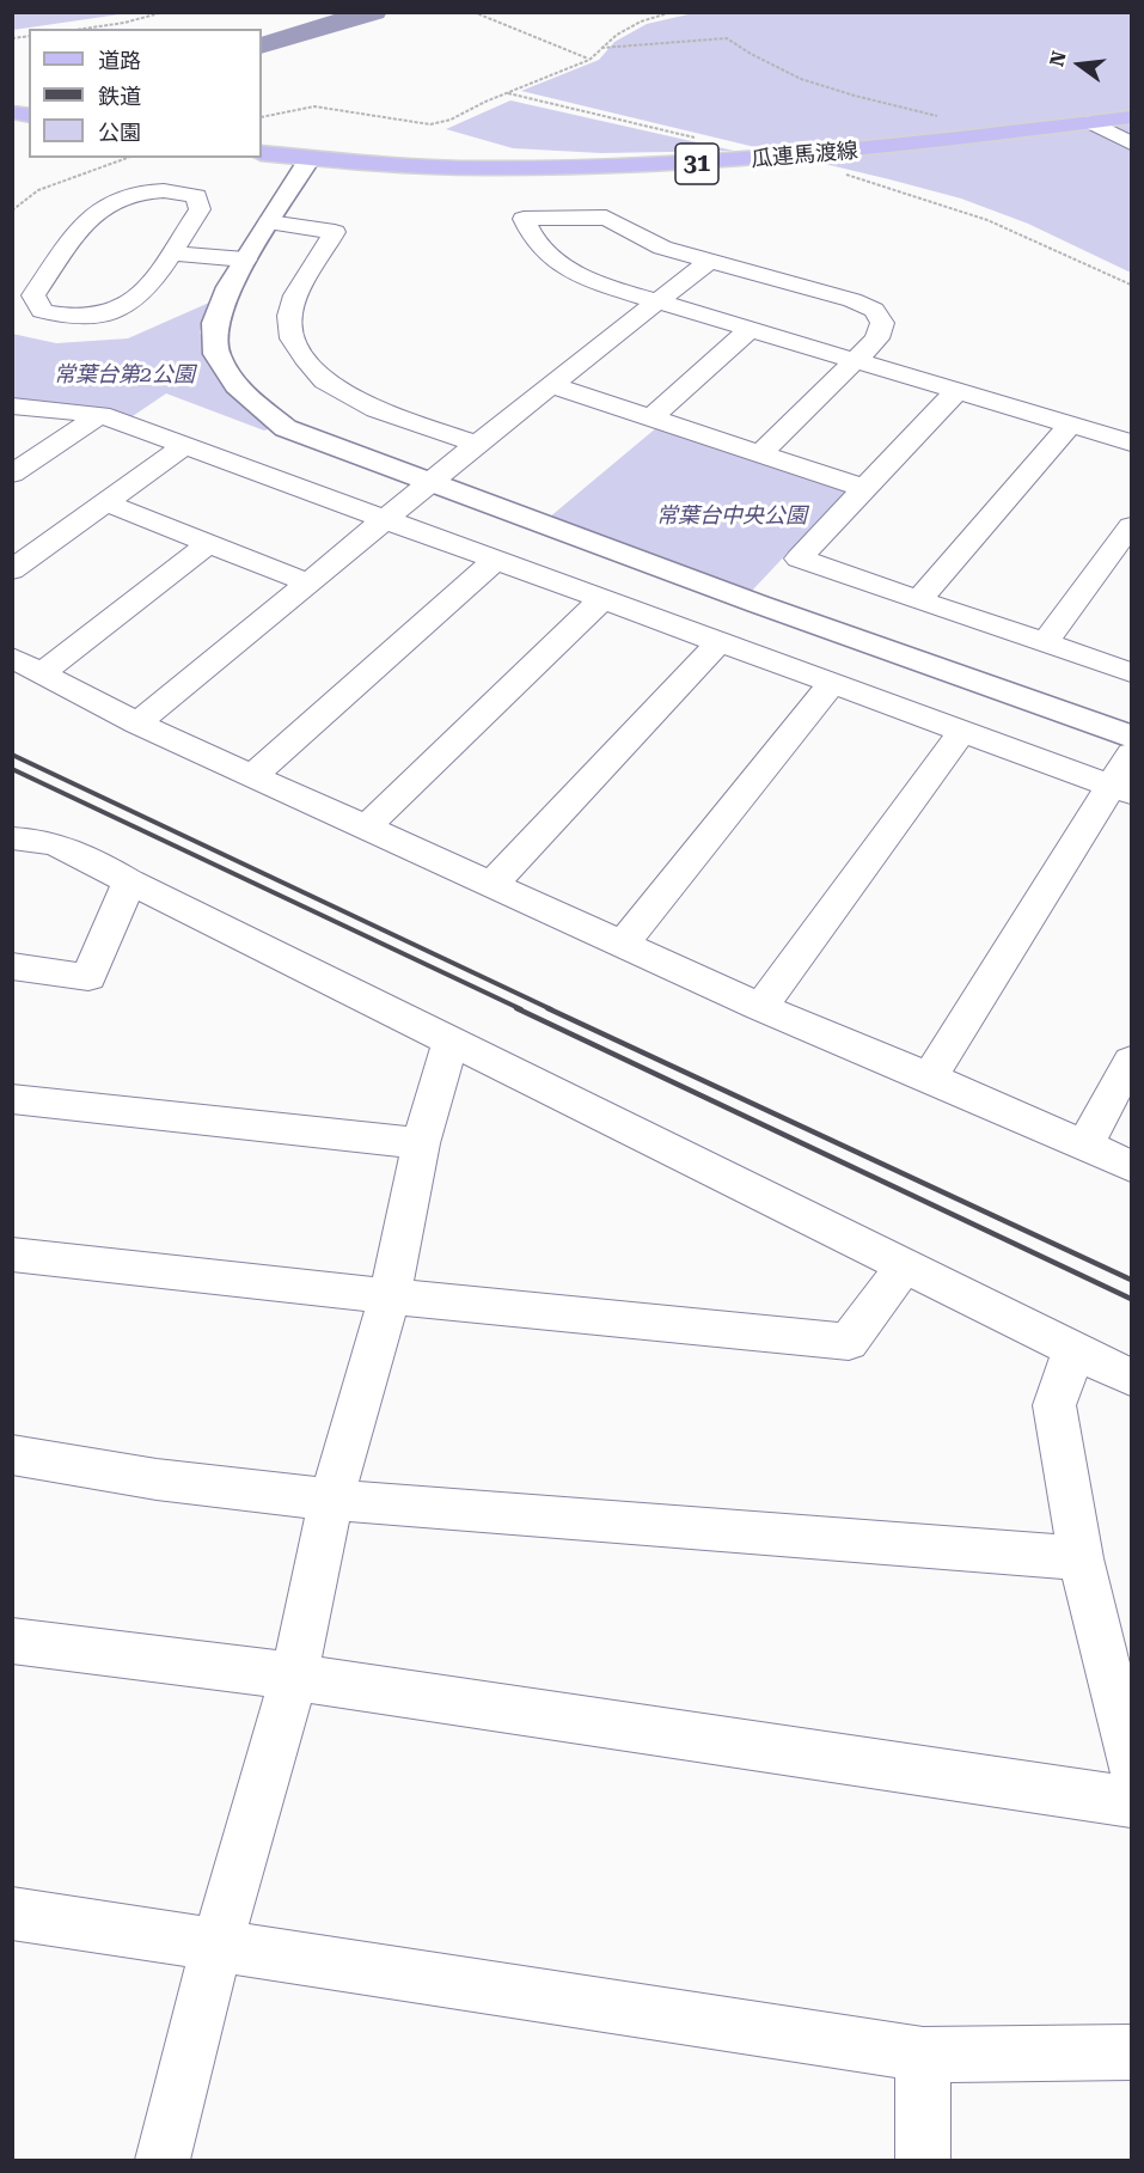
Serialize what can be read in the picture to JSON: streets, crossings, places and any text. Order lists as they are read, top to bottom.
{
  "streets": {
    "main road": ["瓜連馬渡線", "31"]
  },
  "parks": ["常葉台第2公園", "常葉台中央公園"],
  "legend": ["道路", "鉄道", "公園"],
  "north": "left"
}
